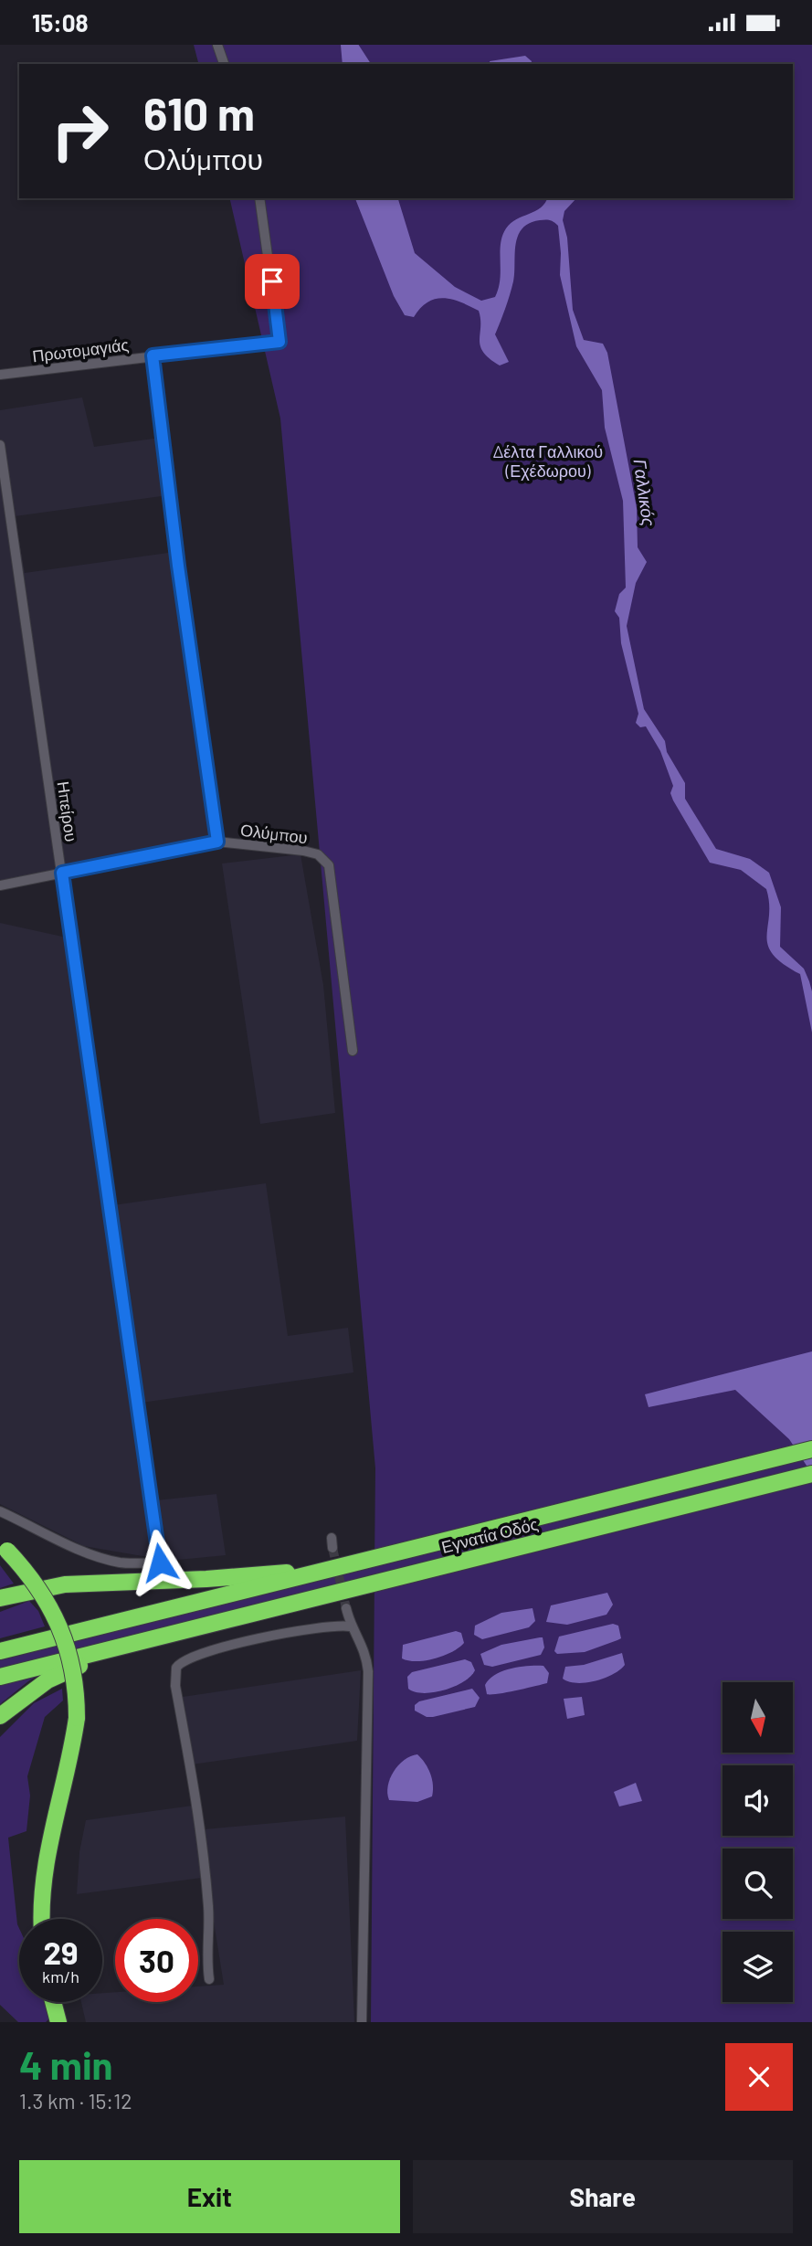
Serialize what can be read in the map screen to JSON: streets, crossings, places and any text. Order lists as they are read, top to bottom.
{
  "streets": {
    "highway": ["Εγνατία Οδός"],
    "street": ["Πρωτομαγιάς", "Ηπείρου", "Ολύμπου"]
  },
  "crossings": [
    ["Ηπείρου", "Ολύμπου"]
  ],
  "water": ["Γαλλικός"],
  "parks": ["Δέλτα Γαλλικού (Εχέδωρου)"],
  "north": "bottom",
  "page": {
    "status": "15:08",
    "turn": ["610 m", "Ολύμπου"],
    "speed": "29 km/h",
    "limit": "30",
    "heading": ["4 min", "1.3 km · 15:12"],
    "buttons": ["Exit", "Share"]
  }
}
